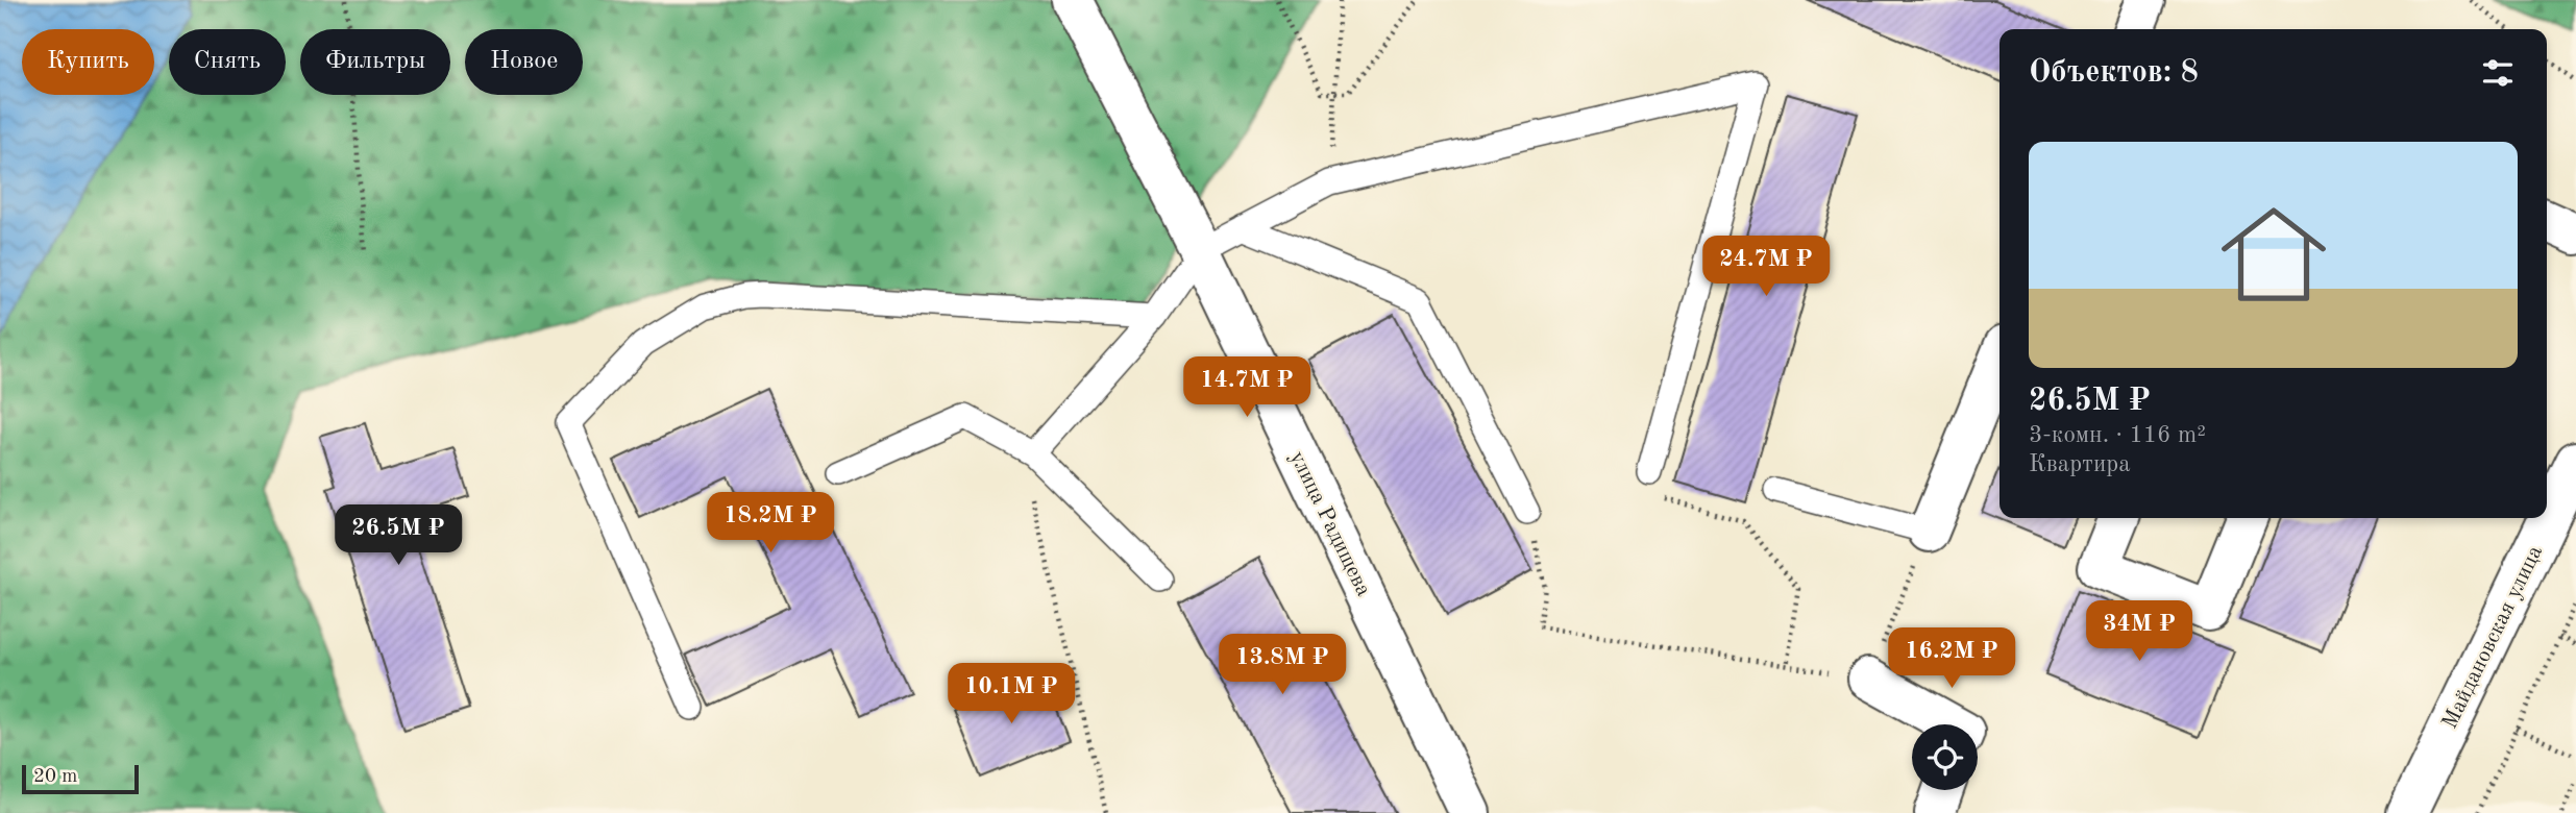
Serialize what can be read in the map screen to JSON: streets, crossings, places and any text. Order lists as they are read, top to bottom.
{
  "streets": {
    "street": ["улица Радищева", "Майдановская улица"]
  },
  "scale_bar": "20 m",
  "page": {
    "chip": [
      "Купить",
      "Снять",
      "Фильтры",
      "Новое"
    ],
    "heading": "Объектов: 8",
    "list": [
      {
        "name": "26.5M ₽",
        "note": "3-комн. · 116 m² · Квартира"
      }
    ],
    "price": [
      "24.7M ₽",
      "14.7M ₽",
      "18.2M ₽",
      "26.5M ₽",
      "34M ₽",
      "16.2M ₽",
      "13.8M ₽",
      "10.1M ₽"
    ],
    "scale": "20 m"
  }
}
